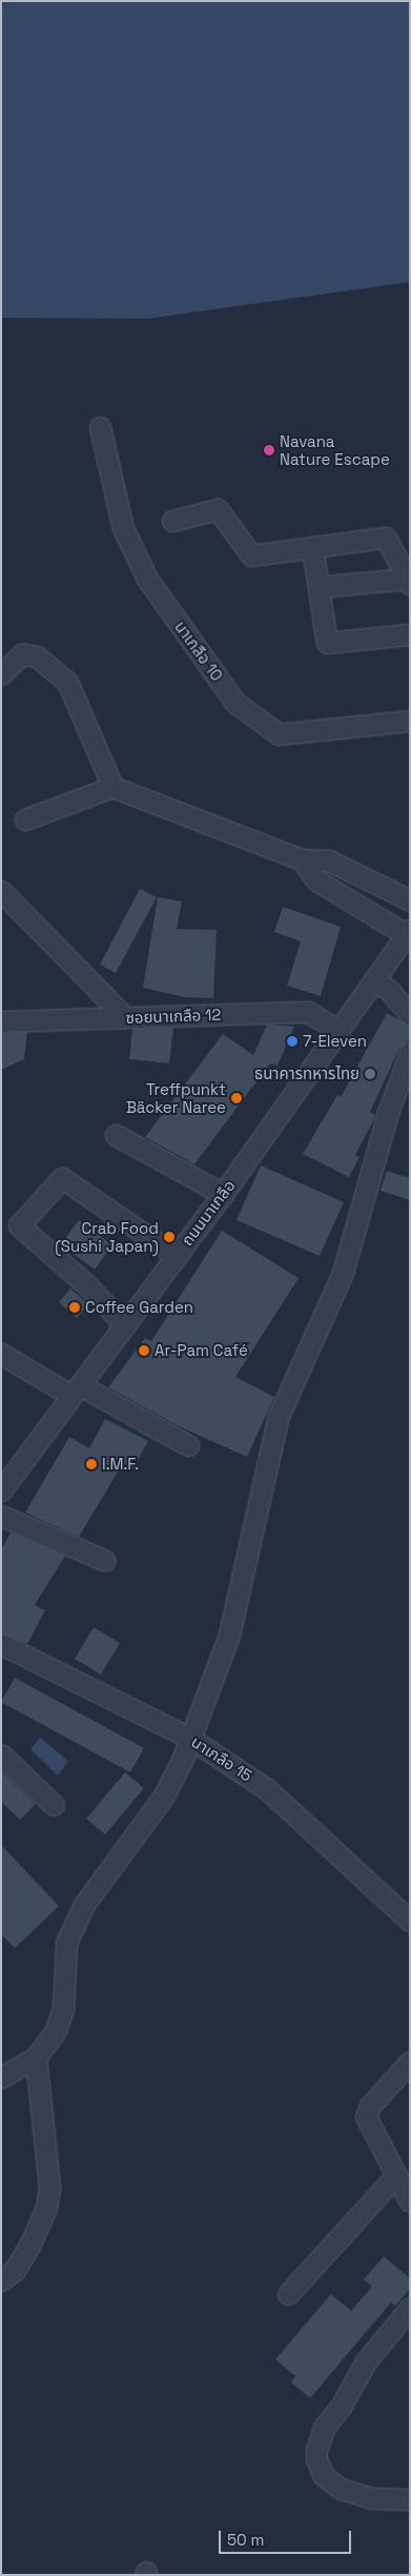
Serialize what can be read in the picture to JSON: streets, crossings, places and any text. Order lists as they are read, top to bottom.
{
  "streets": {
    "street": [
      "นาเกลือ 10",
      "ซอยนาเกลือ 12",
      "ถนนนาเกลือ",
      "นาเกลือ 15"
    ]
  },
  "crossings": [
    ["ซอยนาเกลือ 12", "ถนนนาเกลือ"]
  ],
  "places": [
    "Navana Nature Escape",
    "7-Eleven",
    "ธนาคารทหารไทย",
    "Treffpunkt Bäcker Naree",
    "Crab Food (Sushi Japan)",
    "Coffee Garden",
    "Ar-Pam Café",
    "I.M.F."
  ],
  "scale_bar": "50 m"
}
